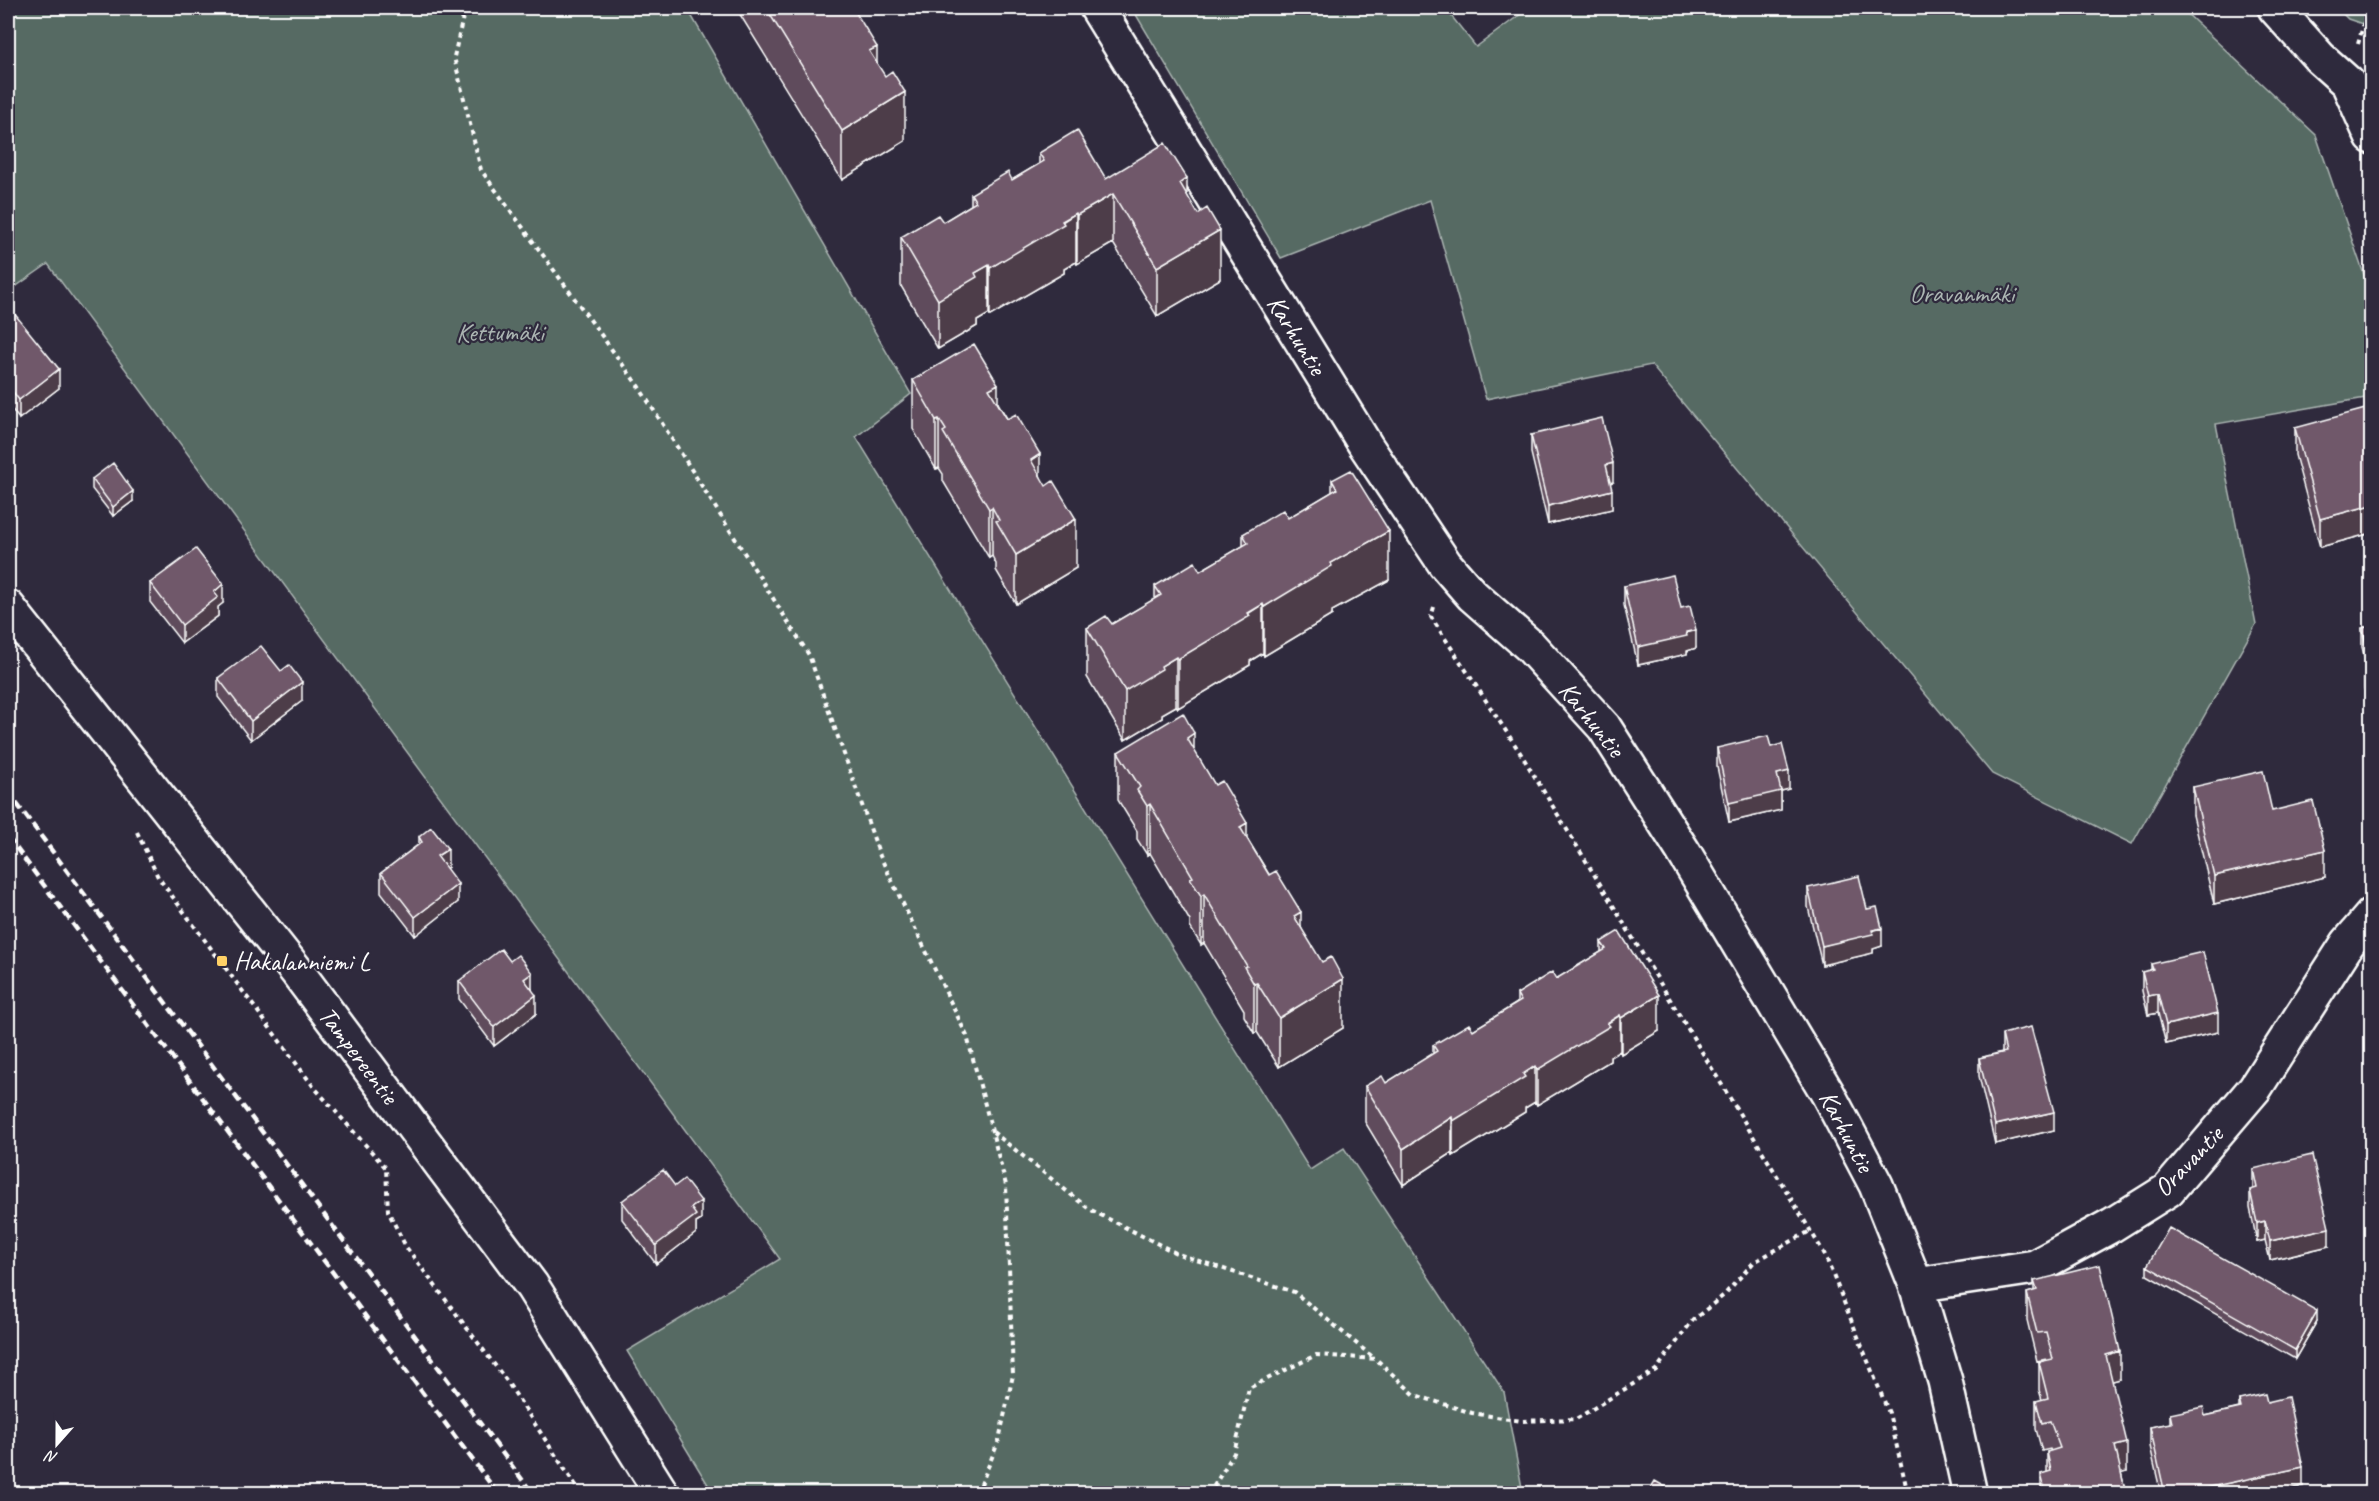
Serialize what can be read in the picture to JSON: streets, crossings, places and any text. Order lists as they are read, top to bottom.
{
  "streets": {
    "street": ["Karhuntie", "Tampereentie", "Oravantie"]
  },
  "crossings": [
    ["Karhuntie", "Oravantie"]
  ],
  "parks": ["Oravanmäki", "Kettumäki"],
  "places": {
    "transit": ["Hakalanniemi L"]
  },
  "north": "bottom"
}
